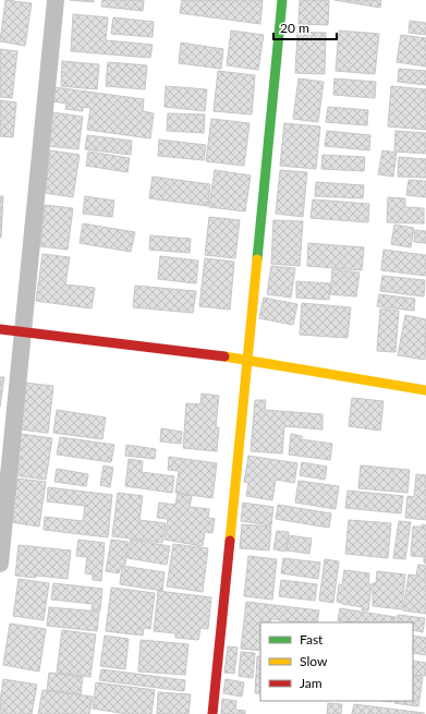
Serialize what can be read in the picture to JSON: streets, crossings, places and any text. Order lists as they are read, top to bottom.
{
  "legend": ["Fast", "Slow", "Jam"],
  "scale_bar": "20 m"
}
